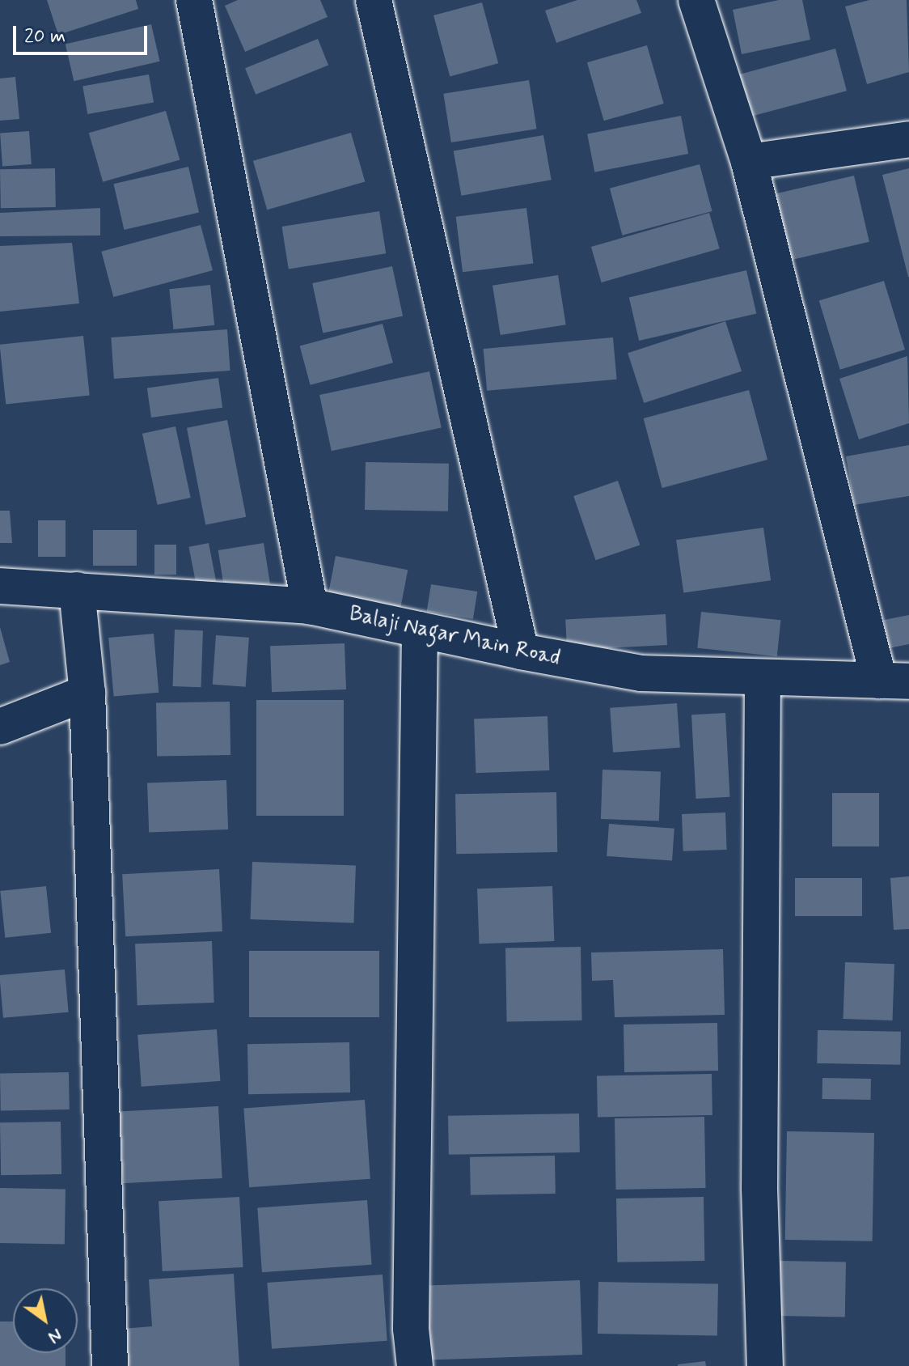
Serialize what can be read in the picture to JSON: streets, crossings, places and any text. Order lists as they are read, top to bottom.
{
  "streets": {
    "street": ["Balaji Nagar Main Road"]
  },
  "scale_bar": "20 m",
  "north": "bottom right"
}
